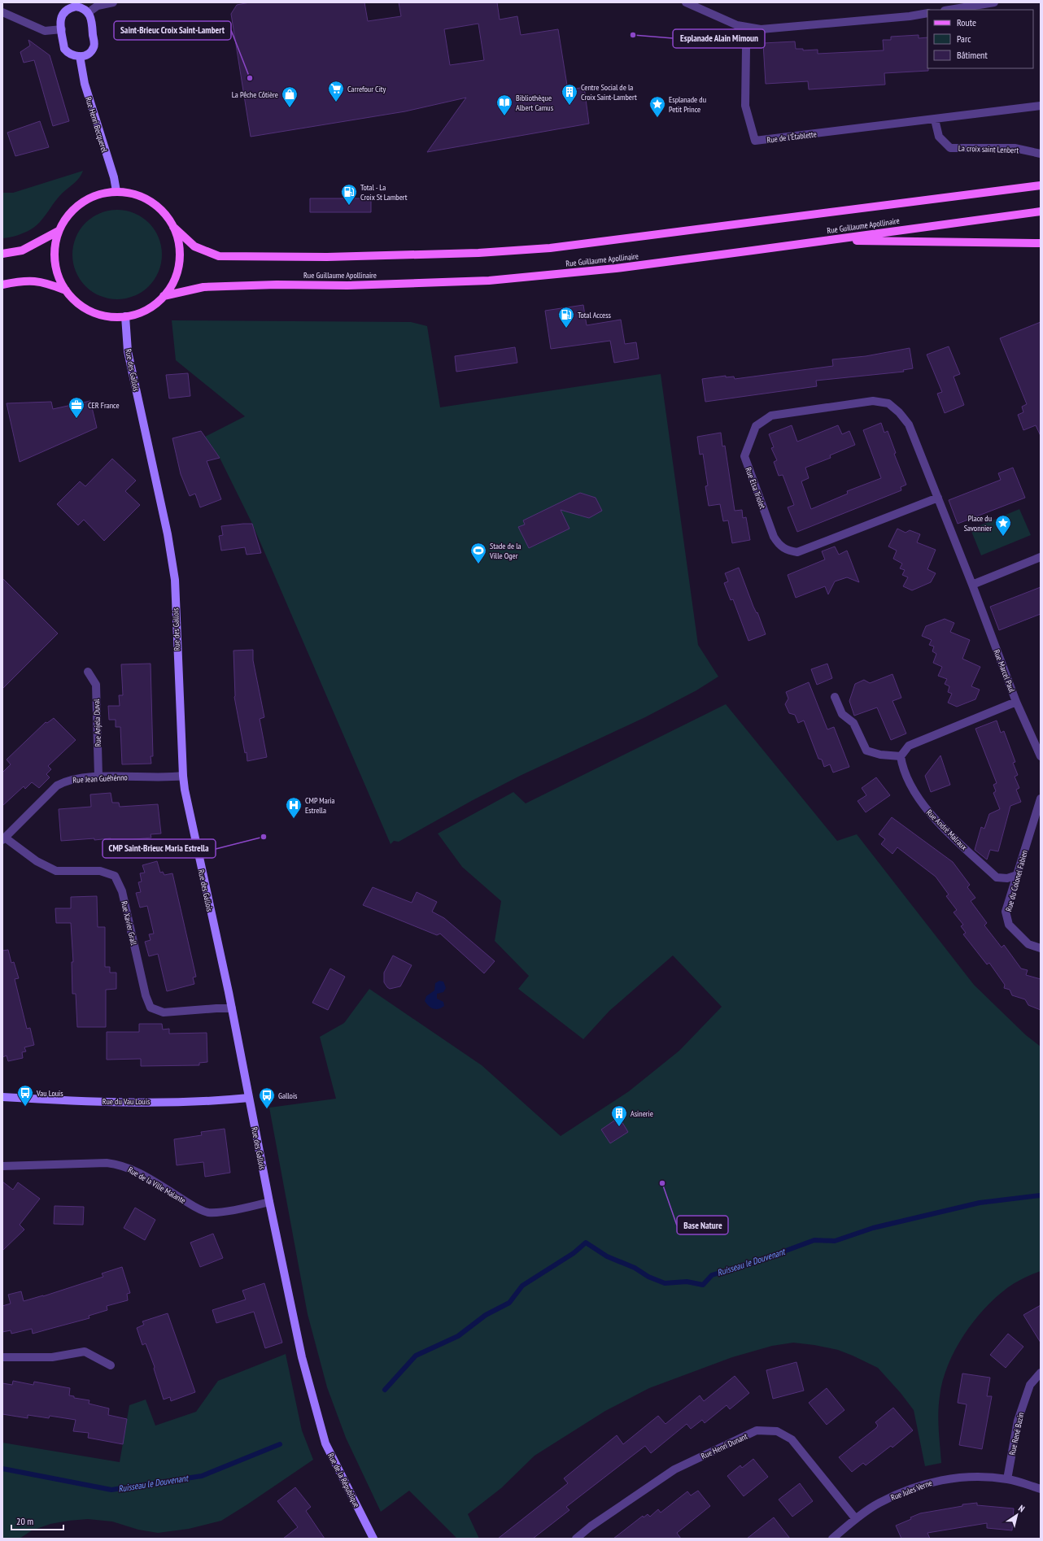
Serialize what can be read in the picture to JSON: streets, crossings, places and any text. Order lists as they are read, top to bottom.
{
  "streets": {
    "main road": [
      "Rue Henri Becquerel",
      "Rue Guillaume Apollinaire",
      "Rue des Gallois",
      "Rue du Vau Louis",
      "Rue de la République"
    ],
    "street": [
      "Rue de l'Établette",
      "La croix saint Lenbert",
      "Rue Elsa Triolet",
      "Rue Marcel Paul",
      "Rue Anjela Duval",
      "Rue Jean Guéhénno",
      "Rue André Malraux",
      "Rue du Colonel Fabien",
      "Rue Xavier Grall",
      "Rue de la Ville Malante",
      "Rue René Bazin",
      "Rue Henri Dunant",
      "Rue Jules Verne"
    ]
  },
  "crossings": [
    ["Rue de l'Établette", "La croix saint Lenbert"],
    ["Rue des Gallois", "Rue Jean Guéhénno"],
    ["Rue des Gallois", "Rue Xavier Grall"],
    ["Rue des Gallois", "Rue du Vau Louis"],
    ["Rue des Gallois", "Rue de la Ville Malante"],
    ["Rue des Gallois", "Rue de la République"],
    ["Rue Elsa Triolet", "Rue Marcel Paul"],
    ["Rue Anjela Duval", "Rue Jean Guéhénno"],
    ["Rue Jean Guéhénno", "Rue Xavier Grall"],
    ["Rue André Malraux", "Rue du Colonel Fabien"],
    ["Rue René Bazin", "Rue Jules Verne"],
    ["Rue Henri Dunant", "Rue Jules Verne"]
  ],
  "water": ["Ruisseau le Douvenant"],
  "places": {
    "other": [
      "Esplanade Alain Mimoun",
      "Saint-Brieuc Croix Saint-Lambert",
      "CMP Saint-Brieuc Maria Estrella",
      "Base Nature"
    ],
    "supermarket": ["Carrefour City"],
    "building": ["Centre Social de la Croix Saint-Lambert", "Asinerie"],
    "shop": ["La Pêche Côtière"],
    "library": ["Bibliothèque Albert Camus"],
    "place": ["Esplanade du Petit Prince", "Place du Savonnier"],
    "fuel station": ["Total - La Croix St Lambert", "Total Access"],
    "office": ["CER France"],
    "sports": ["Stade de la Ville Oger"],
    "hospital": ["CMP Maria Estrella"],
    "bus stop": ["Vau Louis", "Gallois"]
  },
  "legend": ["Route", "Parc", "Bâtiment"],
  "scale_bar": "20 m",
  "north": "top right"
}
